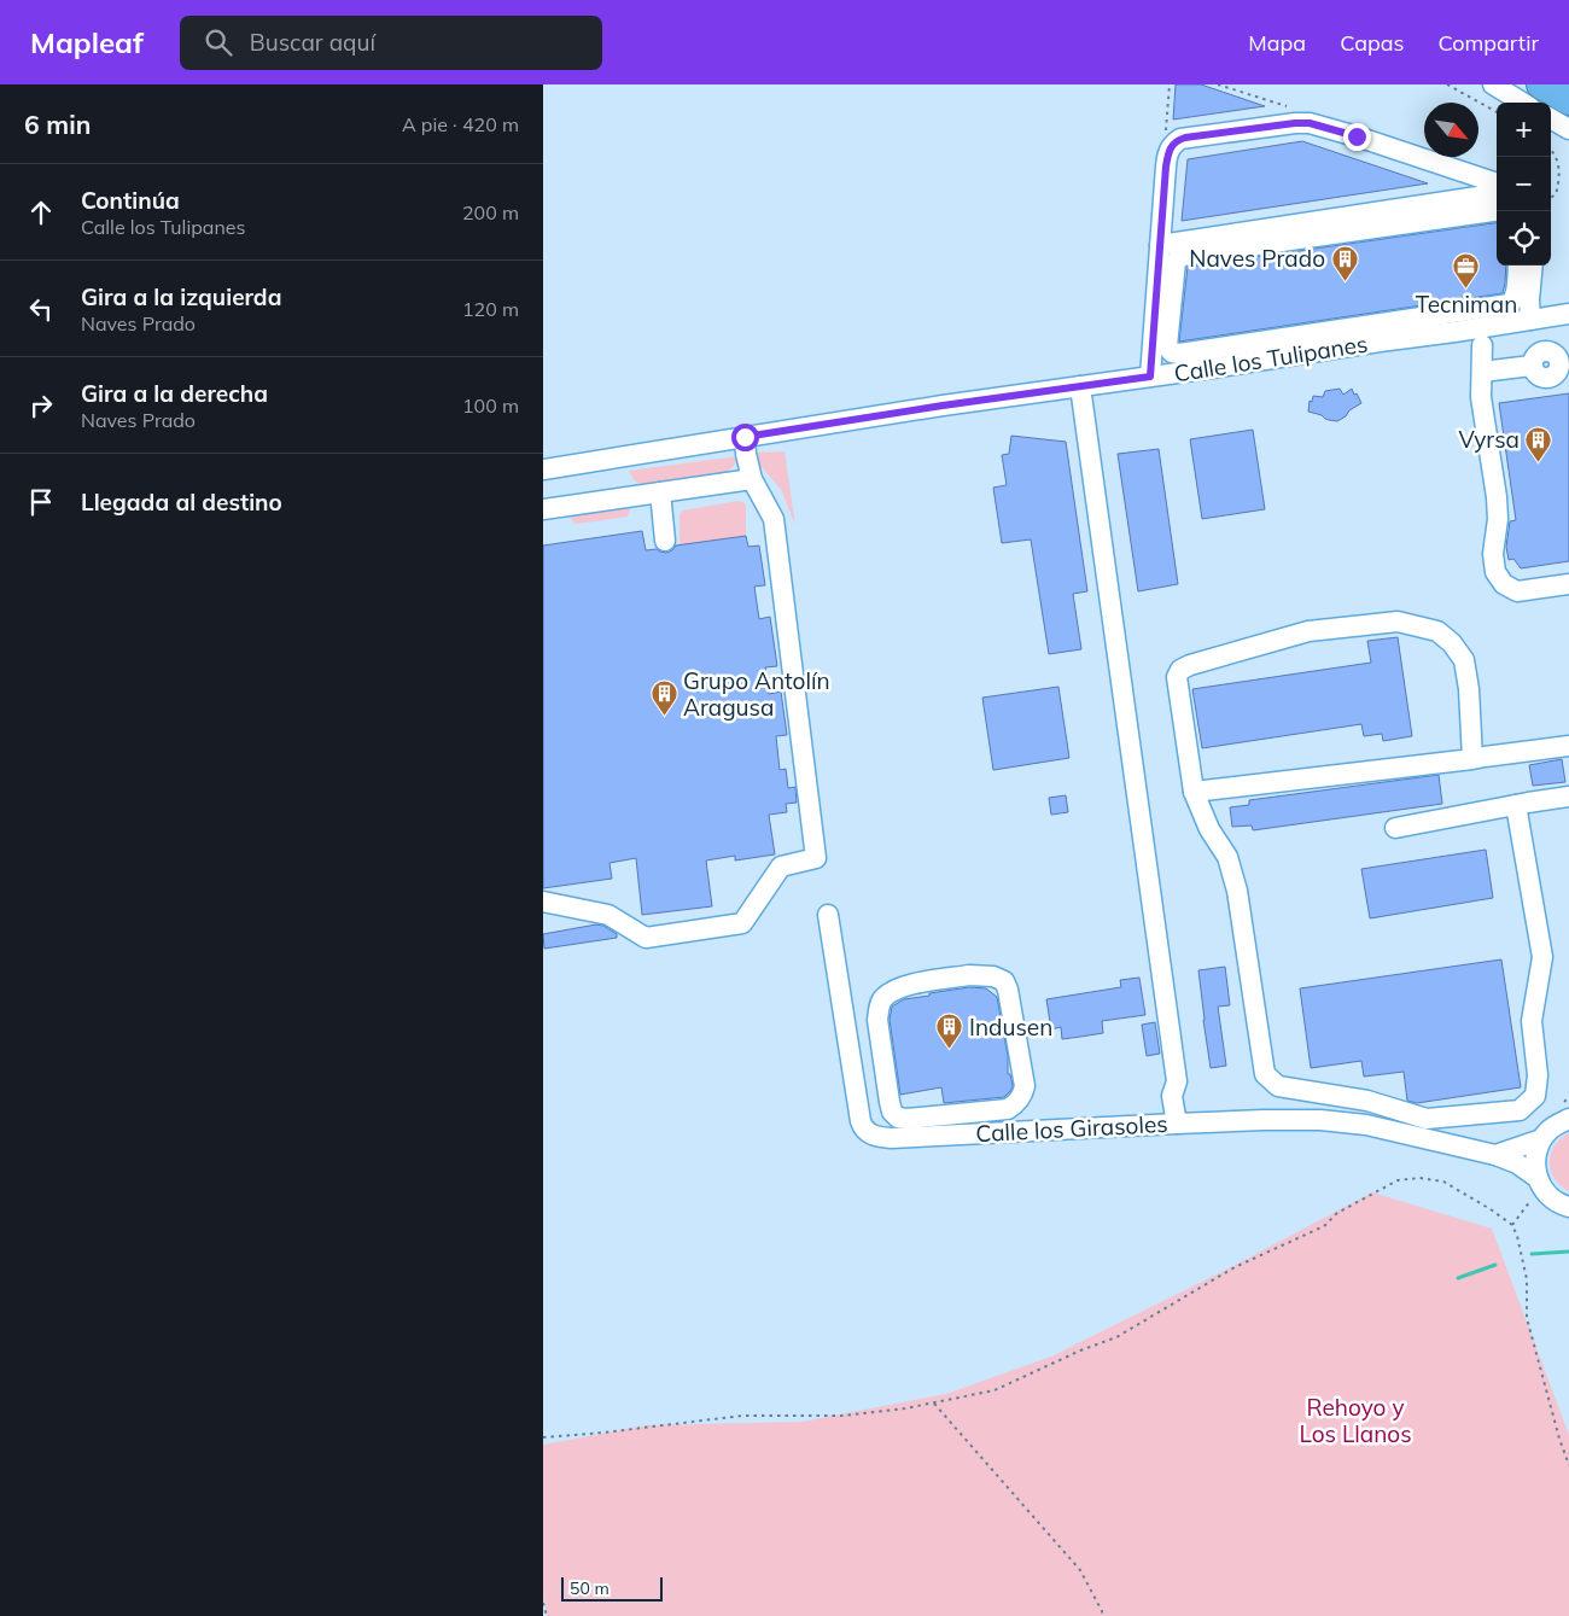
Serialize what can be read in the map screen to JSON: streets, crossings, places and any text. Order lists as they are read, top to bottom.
{
  "streets": {
    "street": ["Calle los Tulipanes", "Calle los Girasoles"]
  },
  "parks": ["Rehoyo y Los Llanos"],
  "places": {
    "building": [
      "Naves Prado",
      "Vyrsa",
      "Grupo Antolín Aragusa",
      "Indusen"
    ],
    "office": ["Tecniman"]
  },
  "scale_bar": "50 m",
  "north": "bottom right",
  "page": {
    "header": "Mapleaf",
    "search": "Buscar aquí",
    "nav": ["Mapa", "Capas", "Compartir"],
    "heading": ["6 min", "A pie · 420 m"],
    "map_buttons": ["+", "−"],
    "list": [
      ["Continúa", "Calle los Tulipanes", "200 m"],
      ["Gira a la izquierda", "Naves Prado", "120 m"],
      ["Gira a la derecha", "Naves Prado", "100 m"],
      "Llegada al destino"
    ],
    "scale": "50 m"
  }
}
